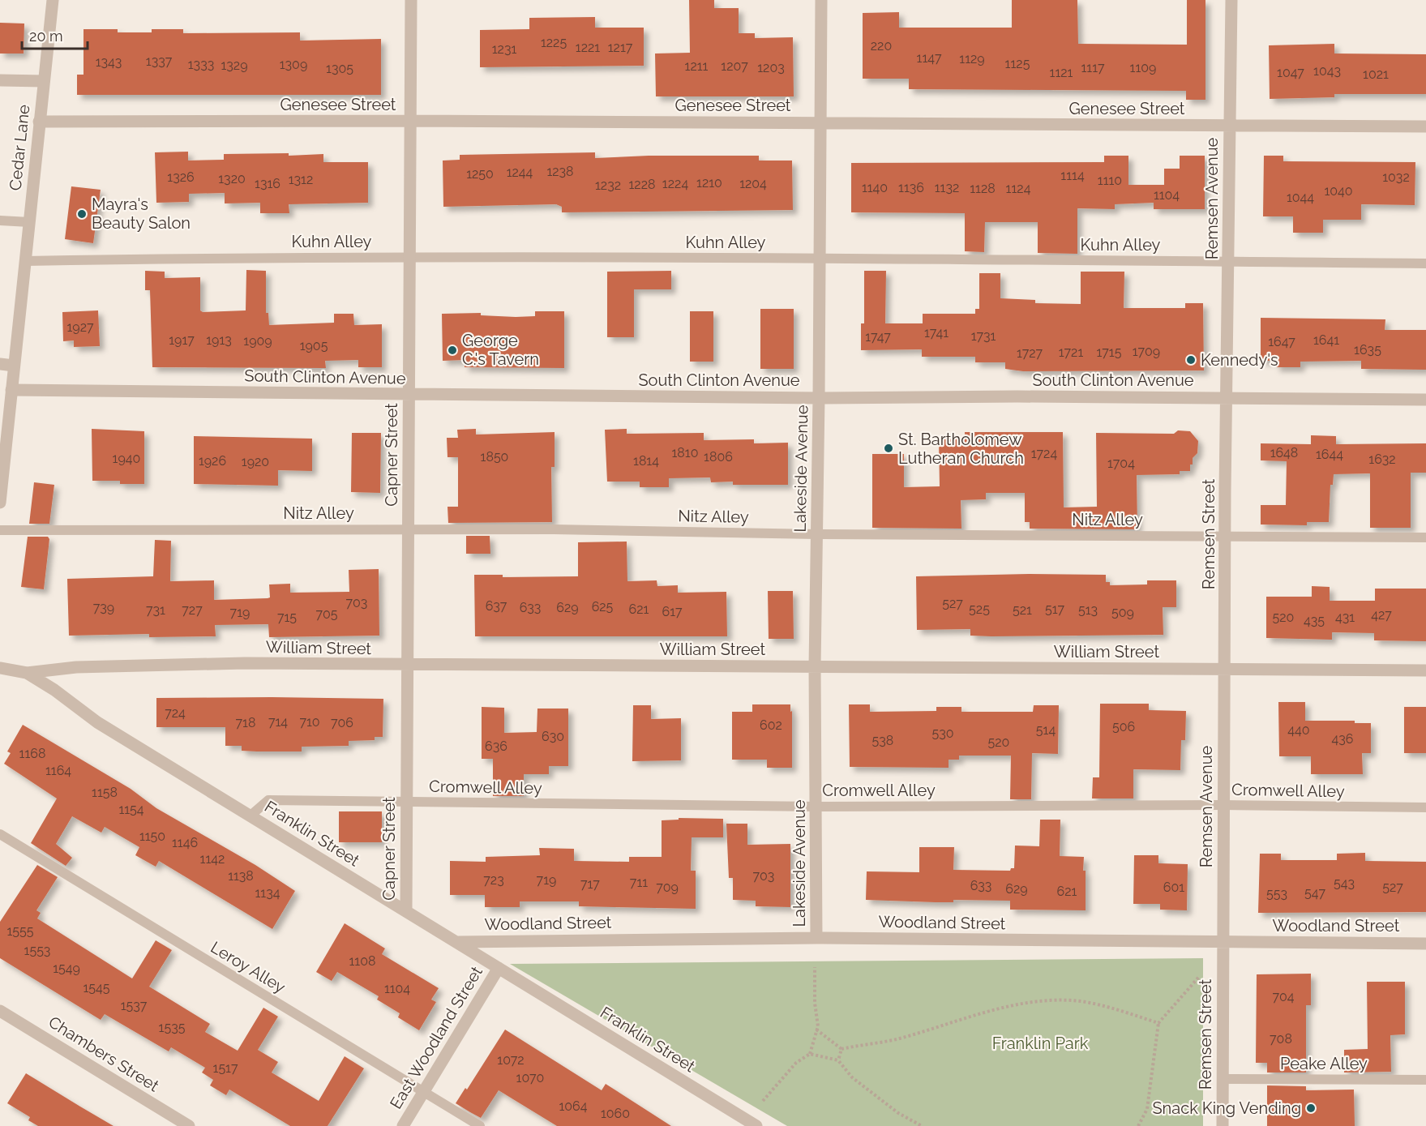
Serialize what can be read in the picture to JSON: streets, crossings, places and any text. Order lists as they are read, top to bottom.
{
  "streets": {
    "street": [
      "Genesee Street",
      "Cedar Lane",
      "Remsen Avenue",
      "South Clinton Avenue",
      "Capner Street",
      "Lakeside Avenue",
      "Remsen Street",
      "William Street",
      "Franklin Street",
      "Woodland Street",
      "East Woodland Street",
      "Chambers Street"
    ],
    "lane": [
      "Kuhn Alley",
      "Nitz Alley",
      "Cromwell Alley",
      "Leroy Alley",
      "Peake Alley"
    ]
  },
  "crossings": [
    ["Genesee Street", "Cedar Lane"],
    ["Genesee Street", "Remsen Avenue"],
    ["Genesee Street", "Capner Street"],
    ["Genesee Street", "Lakeside Avenue"],
    ["Cedar Lane", "Kuhn Alley"],
    ["Cedar Lane", "South Clinton Avenue"],
    ["Remsen Avenue", "Kuhn Alley"],
    ["Remsen Avenue", "South Clinton Avenue"],
    ["Remsen Avenue", "Remsen Street"],
    ["Remsen Avenue", "William Street"],
    ["Remsen Avenue", "Cromwell Alley"],
    ["Remsen Avenue", "Woodland Street"],
    ["Kuhn Alley", "Capner Street"],
    ["Kuhn Alley", "Lakeside Avenue"],
    ["South Clinton Avenue", "Capner Street"],
    ["South Clinton Avenue", "Lakeside Avenue"],
    ["South Clinton Avenue", "Remsen Street"],
    ["Capner Street", "Nitz Alley"],
    ["Capner Street", "William Street"],
    ["Capner Street", "Cromwell Alley"],
    ["Capner Street", "Franklin Street"],
    ["Lakeside Avenue", "Nitz Alley"],
    ["Lakeside Avenue", "William Street"],
    ["Lakeside Avenue", "Cromwell Alley"],
    ["Lakeside Avenue", "Woodland Street"],
    ["Nitz Alley", "Remsen Street"],
    ["Remsen Street", "William Street"],
    ["Remsen Street", "Woodland Street"],
    ["Remsen Street", "Peake Alley"],
    ["William Street", "Franklin Street"],
    ["Cromwell Alley", "Franklin Street"],
    ["Franklin Street", "Woodland Street"],
    ["Franklin Street", "East Woodland Street"],
    ["Leroy Alley", "East Woodland Street"]
  ],
  "parks": ["Franklin Park"],
  "places": [
    "Mayra's Beauty Salon",
    "George C.'s Tavern",
    "Kennedy's",
    "St. Bartholomew Lutheran Church",
    "Snack King Vending"
  ],
  "house_numbers": [
    "1225",
    "220",
    "1221",
    "1217",
    "1231",
    "1147",
    "1129",
    "1337",
    "1343",
    "1125",
    "1333",
    "1309",
    "1329",
    "1211",
    "1207",
    "1203",
    "1117",
    "1109",
    "1305",
    "1043",
    "1121",
    "1047",
    "1021",
    "1238",
    "1244",
    "1250",
    "1114",
    "1326",
    "1032",
    "1320",
    "1312",
    "1110",
    "1210",
    "1316",
    "1224",
    "1204",
    "1228",
    "1232",
    "1140",
    "1136",
    "1132",
    "1128",
    "1124",
    "1040",
    "1104",
    "1044",
    "1927",
    "1741",
    "1731",
    "1747",
    "1917",
    "1913",
    "1641",
    "1909",
    "1647",
    "1905",
    "1635",
    "1709",
    "1721",
    "1715",
    "1727",
    "1810",
    "1648",
    "1724",
    "1644",
    "1850",
    "1806",
    "1940",
    "1632",
    "1926",
    "1814",
    "1920",
    "1704",
    "703",
    "527",
    "637",
    "625",
    "739",
    "633",
    "629",
    "621",
    "525",
    "517",
    "731",
    "727",
    "521",
    "513",
    "617",
    "719",
    "509",
    "705",
    "427",
    "715",
    "520",
    "431",
    "435",
    "724",
    "714",
    "710",
    "718",
    "706",
    "602",
    "506",
    "514",
    "440",
    "530",
    "630",
    "436",
    "538",
    "520",
    "636",
    "1168",
    "1164",
    "1158",
    "1154",
    "1150",
    "1146",
    "1142",
    "1138",
    "703",
    "723",
    "719",
    "711",
    "543",
    "717",
    "633",
    "709",
    "601",
    "527",
    "629",
    "621",
    "1134",
    "547",
    "553",
    "1555",
    "1553",
    "1108",
    "1549",
    "1545",
    "1104",
    "704",
    "1537",
    "1535",
    "708",
    "1072",
    "1517",
    "1070",
    "1064",
    "1060"
  ],
  "scale_bar": "20 m"
}
